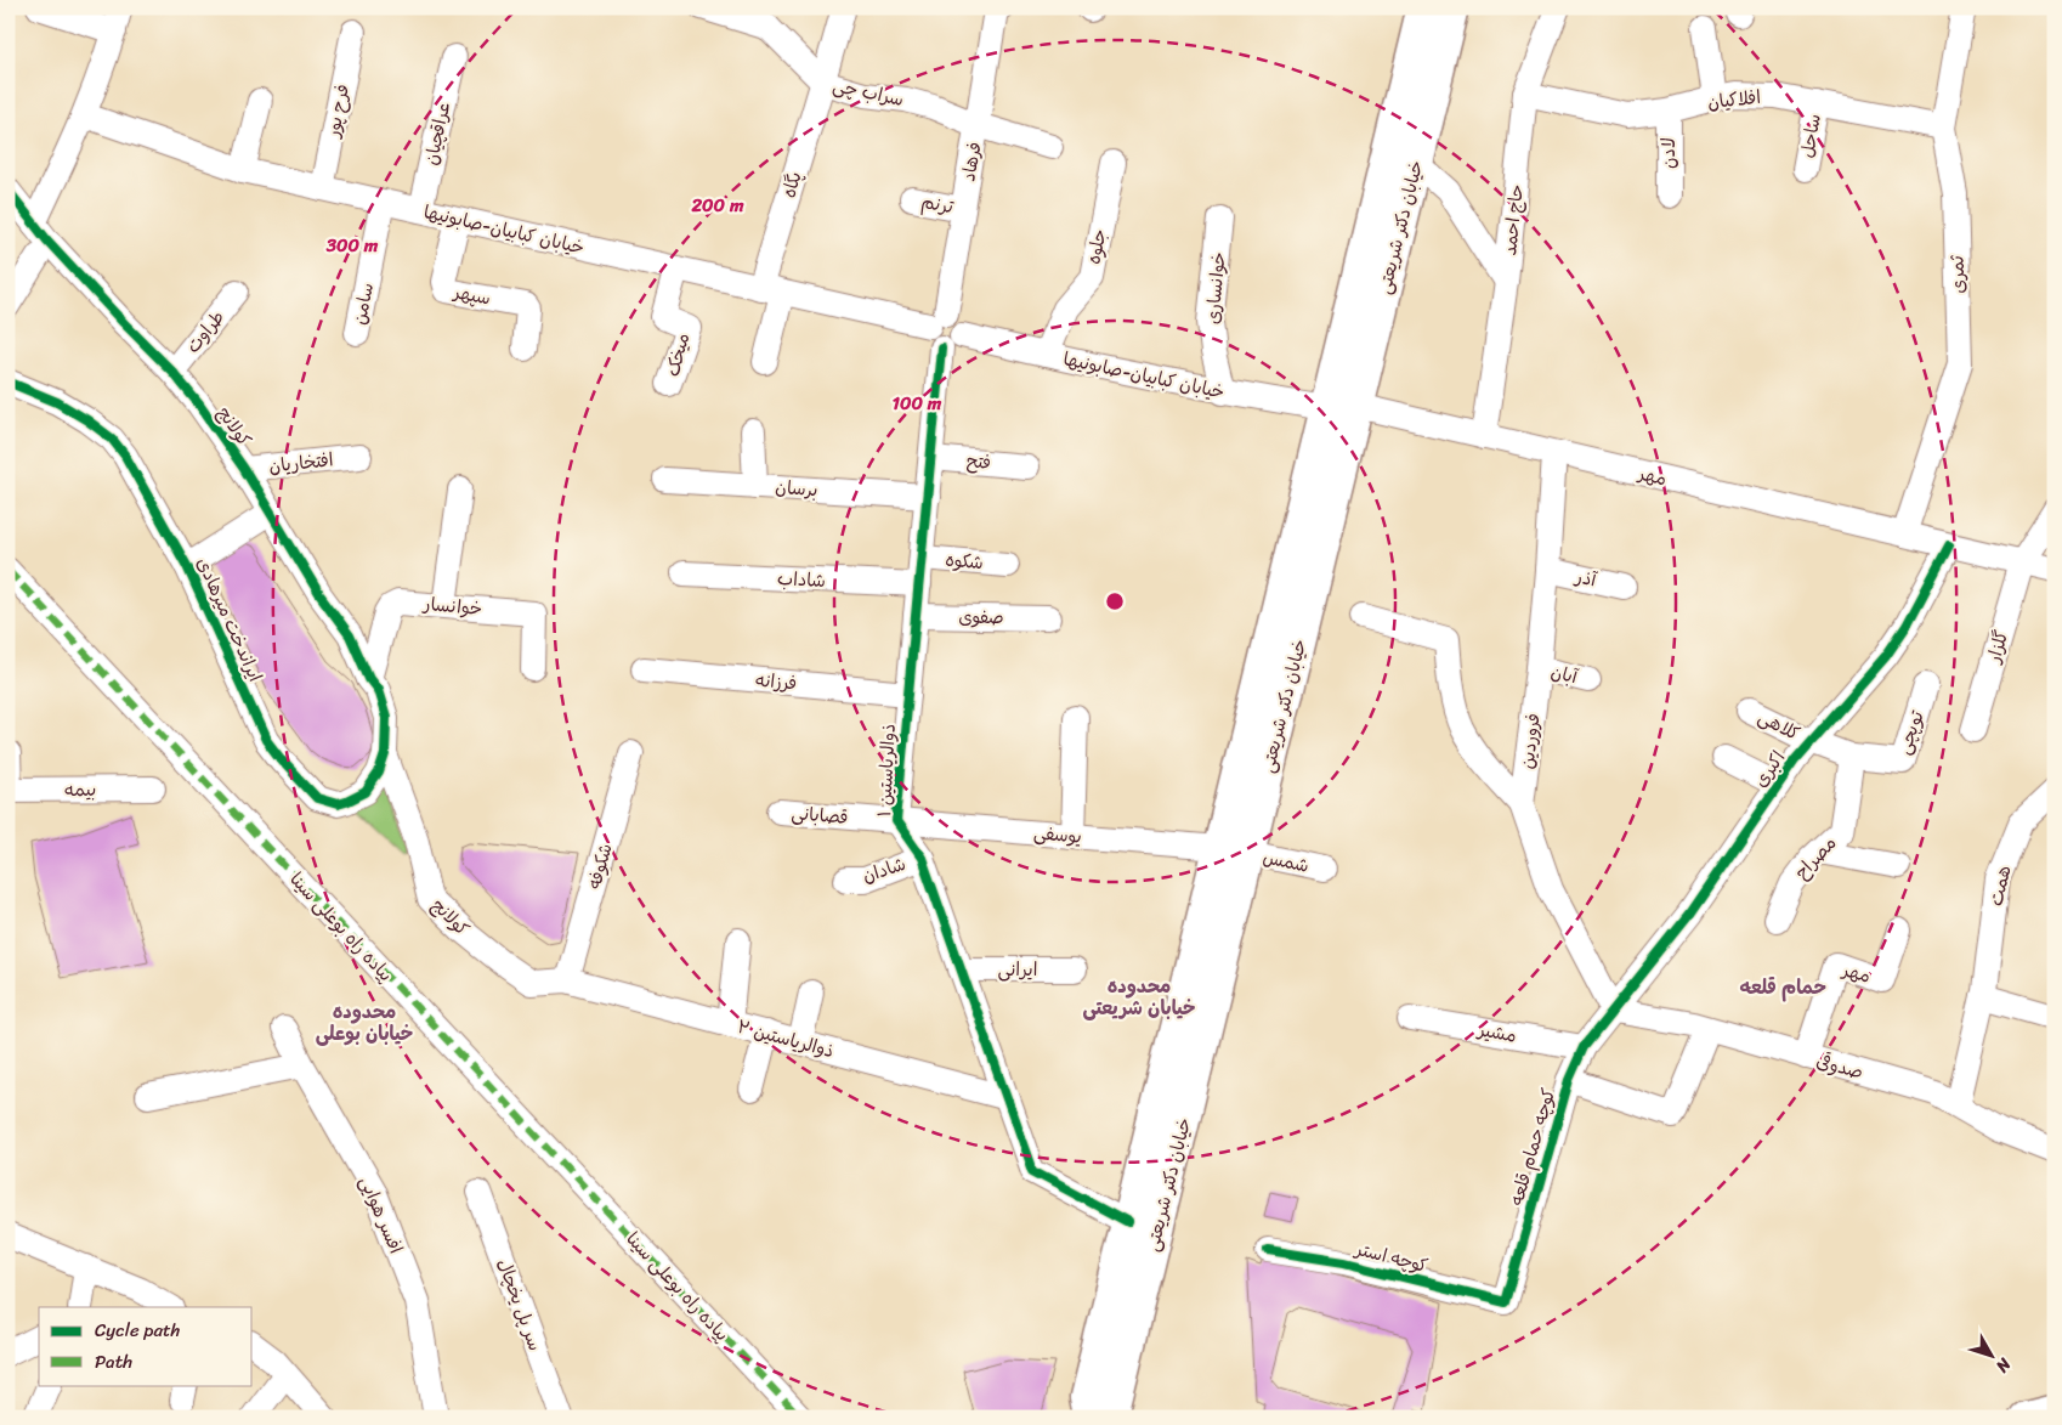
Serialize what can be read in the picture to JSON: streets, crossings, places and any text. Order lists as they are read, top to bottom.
{
  "streets": {
    "main road": ["خیابان دکتر شریعتی"],
    "street": [
      "سراب چی",
      "افلاکیان",
      "فرح پور",
      "عراقچیان",
      "ساحل",
      "لادن",
      "فرهاد",
      "پگاه",
      "ترنم",
      "حاج احمد",
      "خیابان کبابیان-صابونیها",
      "جلوه",
      "ثمری",
      "خوانساری",
      "سپهر",
      "سامن",
      "طراوت",
      "میخک",
      "کولانج",
      "فتح",
      "افتخاریان",
      "مهر",
      "برسان",
      "شکوه",
      "آذر",
      "شاداب",
      "خوانسار",
      "صفوی",
      "ایراندخت میرهادی",
      "گلزار",
      "آبان",
      "فرزانه",
      "کلاهی",
      "توپچی",
      "فروردین",
      "اکبری",
      "ذوالریاستین ۱",
      "بیمه",
      "قصابانی",
      "یوسفی",
      "مصراح",
      "شمس",
      "شکوفه",
      "شادان",
      "همت",
      "پیاده راه بوعلی سینا",
      "ایرانی",
      "مشیر",
      "ذوالریاستین ۲",
      "صدوقی",
      "کوچه حمام قلعه",
      "افسر هوایی",
      "کوچه استر",
      "سر پل یخچال"
    ]
  },
  "crossings": [
    ["سراب چی", "فرهاد"],
    ["سراب چی", "پگاه"],
    ["افلاکیان", "ساحل"],
    ["افلاکیان", "لادن"],
    ["افلاکیان", "حاج احمد"],
    ["افلاکیان", "ثمری"],
    ["فرح پور", "خیابان کبابیان-صابونیها"],
    ["عراقچیان", "خیابان کبابیان-صابونیها"],
    ["فرهاد", "ترنم"],
    ["فرهاد", "خیابان کبابیان-صابونیها"],
    ["پگاه", "خیابان کبابیان-صابونیها"],
    ["حاج احمد", "مهر"],
    ["خیابان دکتر شریعتی", "خیابان کبابیان-صابونیها"],
    ["خیابان دکتر شریعتی", "مهر"],
    ["خیابان دکتر شریعتی", "ذوالریاستین ۱"],
    ["خیابان دکتر شریعتی", "یوسفی"],
    ["خیابان دکتر شریعتی", "شمس"],
    ["خیابان کبابیان-صابونیها", "جلوه"],
    ["خیابان کبابیان-صابونیها", "خوانساری"],
    ["خیابان کبابیان-صابونیها", "سپهر"],
    ["خیابان کبابیان-صابونیها", "سامن"],
    ["خیابان کبابیان-صابونیها", "میخک"],
    ["خیابان کبابیان-صابونیها", "مهر"],
    ["خیابان کبابیان-صابونیها", "ذوالریاستین ۱"],
    ["ثمری", "مهر"],
    ["طراوت", "کولانج"],
    ["کولانج", "افتخاریان"],
    ["کولانج", "خوانسار"],
    ["کولانج", "ایراندخت میرهادی"],
    ["کولانج", "شکوفه"],
    ["کولانج", "ذوالریاستین ۲"],
    ["فتح", "ذوالریاستین ۱"],
    ["مهر", "گلزار"],
    ["مهر", "فروردین"],
    ["مهر", "اکبری"],
    ["مهر", "صدوقی"],
    ["برسان", "ذوالریاستین ۱"],
    ["شکوه", "ذوالریاستین ۱"],
    ["آذر", "فروردین"],
    ["شاداب", "ذوالریاستین ۱"],
    ["صفوی", "ذوالریاستین ۱"],
    ["آبان", "فروردین"],
    ["فرزانه", "ذوالریاستین ۱"],
    ["کلاهی", "توپچی"],
    ["کلاهی", "اکبری"],
    ["توپچی", "اکبری"],
    ["توپچی", "مصراح"],
    ["فروردین", "اکبری"],
    ["فروردین", "صدوقی"],
    ["فروردین", "کوچه حمام قلعه"],
    ["اکبری", "صدوقی"],
    ["اکبری", "کوچه حمام قلعه"],
    ["ذوالریاستین ۱", "قصابانی"],
    ["ذوالریاستین ۱", "یوسفی"],
    ["ذوالریاستین ۱", "شادان"],
    ["ذوالریاستین ۱", "ایرانی"],
    ["ذوالریاستین ۱", "ذوالریاستین ۲"],
    ["قصابانی", "یوسفی"],
    ["یوسفی", "شمس"],
    ["شکوفه", "ذوالریاستین ۲"],
    ["همت", "صدوقی"],
    ["مشیر", "کوچه حمام قلعه"],
    ["صدوقی", "کوچه حمام قلعه"],
    ["کوچه حمام قلعه", "کوچه استر"]
  ],
  "districts": ["محدوده خیابان شریعتی", "حمام قلعه", "محدوده خیابان بوعلی"],
  "legend": ["Cycle path", "Path"],
  "north": "bottom right",
  "rings": ["200 m", "300 m", "100 m"]
}
